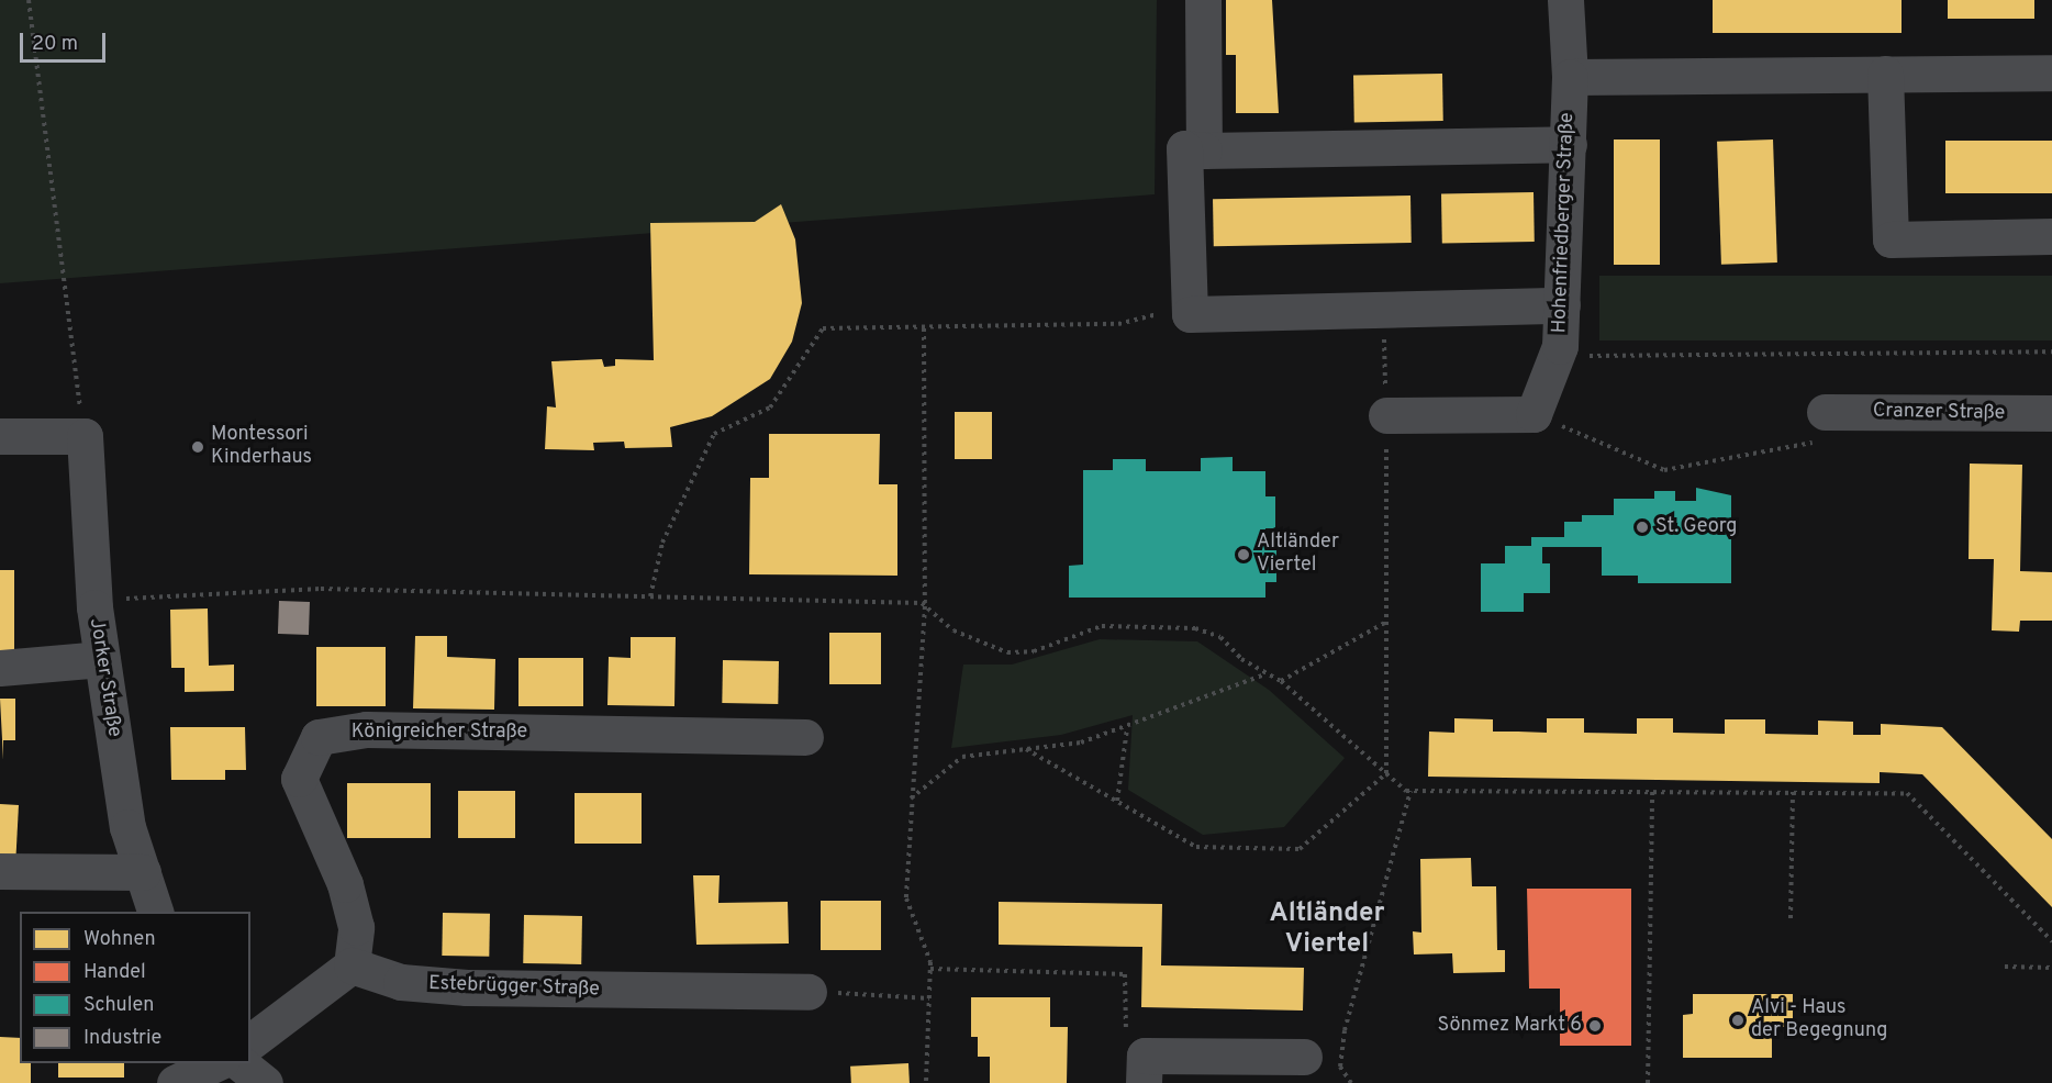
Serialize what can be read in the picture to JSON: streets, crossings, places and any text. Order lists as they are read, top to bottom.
{
  "streets": {
    "street": [
      "Hohenfriedberger Straße",
      "Cranzer Straße",
      "Jorker Straße",
      "Königreicher Straße",
      "Estebrügger Straße"
    ]
  },
  "crossings": [
    ["Königreicher Straße", "Estebrügger Straße"]
  ],
  "districts": ["Altländer Viertel"],
  "places": [
    "Montessori Kinderhaus",
    "St. Georg",
    "Altländer Viertel",
    "Alvi - Haus der Begegnung",
    "Sönmez Markt 6"
  ],
  "legend": [
    "Wohnen",
    "Handel",
    "Schulen",
    "Industrie"
  ],
  "scale_bar": "20 m"
}
